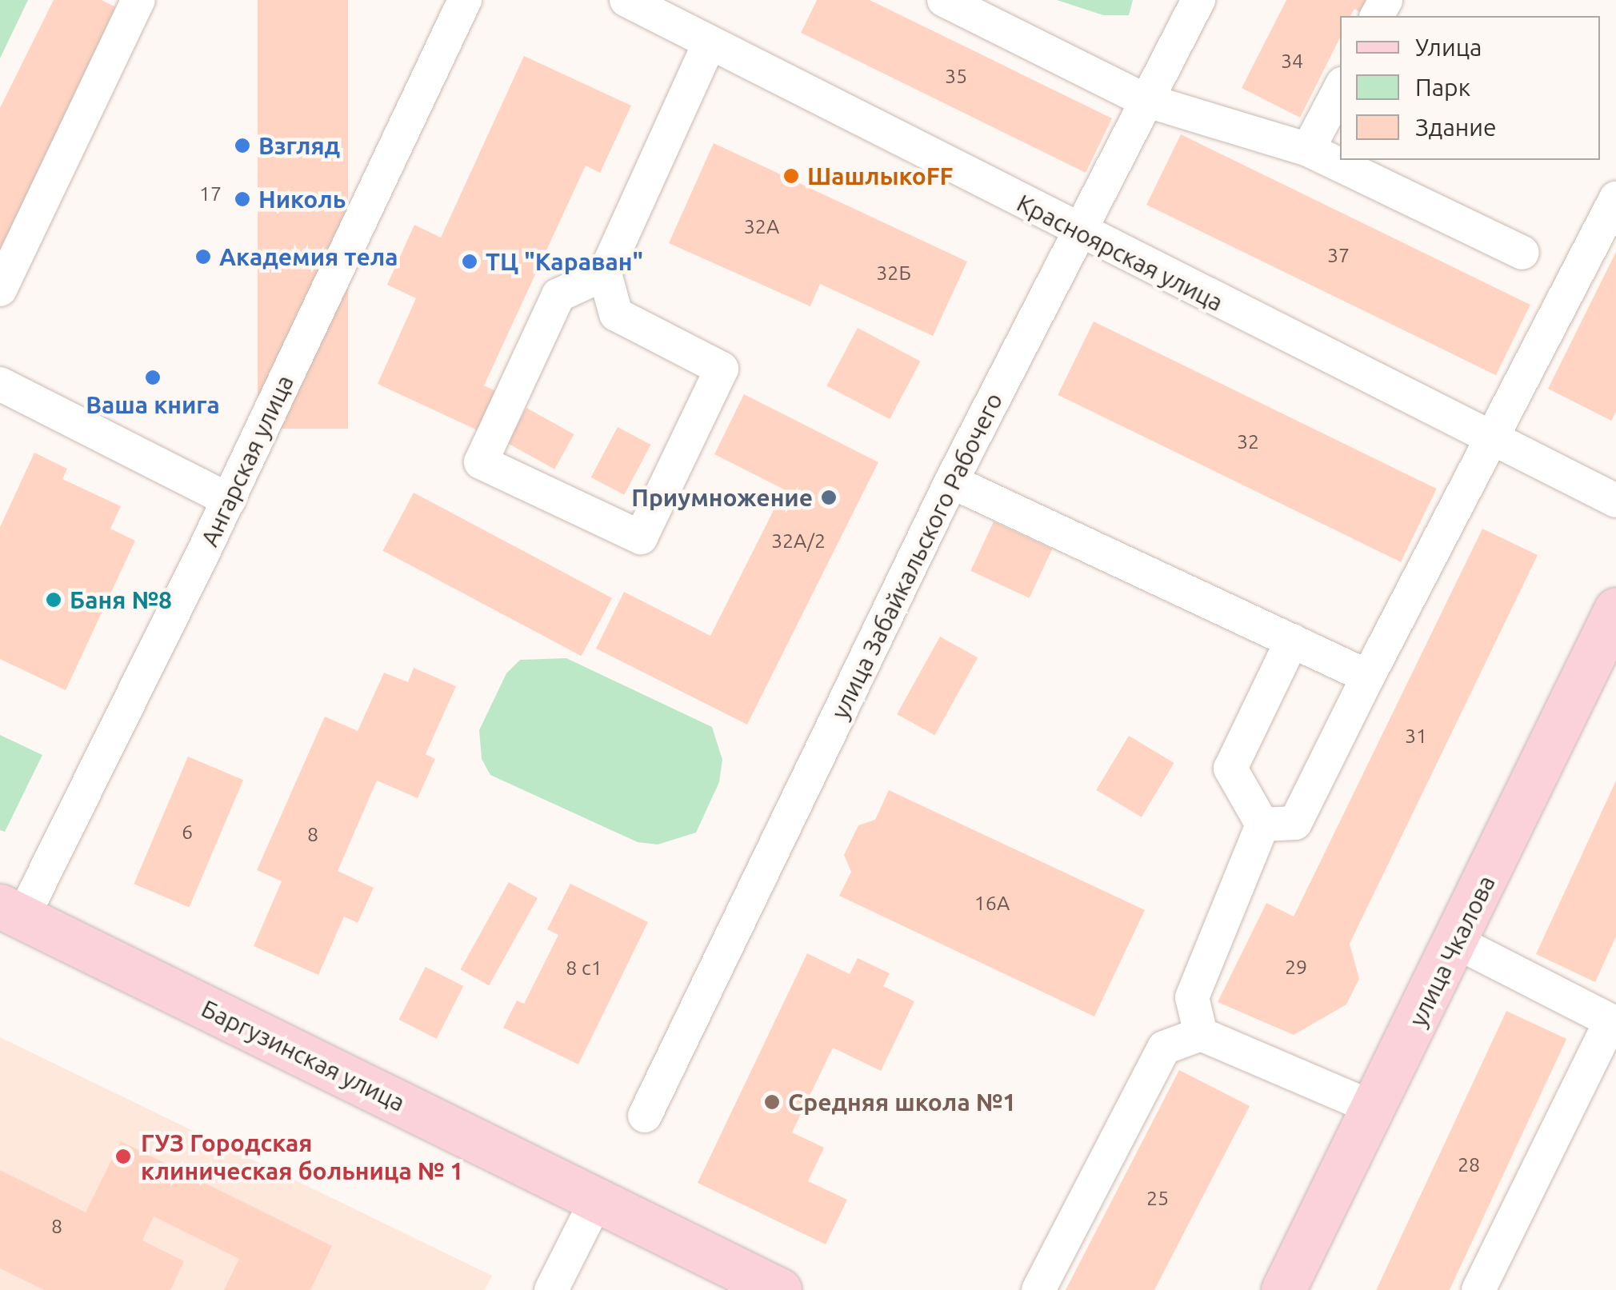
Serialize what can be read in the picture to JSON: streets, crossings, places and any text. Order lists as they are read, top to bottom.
{
  "streets": {
    "main road": ["улица Чкалова", "Баргузинская улица"],
    "street": ["Красноярская улица", "Ангарская улица", "улица Забайкальского Рабочего"]
  },
  "crossings": [
    ["Красноярская улица", "улица Забайкальского Рабочего"],
    ["Ангарская улица", "Баргузинская улица"]
  ],
  "places": [
    "Взгляд",
    "ШашлыкоFF",
    "Николь",
    "Академия тела",
    "ТЦ \"Караван\"",
    "Ваша книга",
    "Приумножение",
    "Баня №8",
    "Средняя школа №1",
    "ГУЗ Городская клиническая больница № 1"
  ],
  "house_numbers": [
    "34",
    "35",
    "17",
    "32А",
    "37",
    "32Б",
    "32",
    "32А/2",
    "31",
    "6",
    "8",
    "16А",
    "29",
    "8 с1",
    "28",
    "25",
    "8"
  ],
  "legend": ["Улица", "Парк", "Здание"]
}
